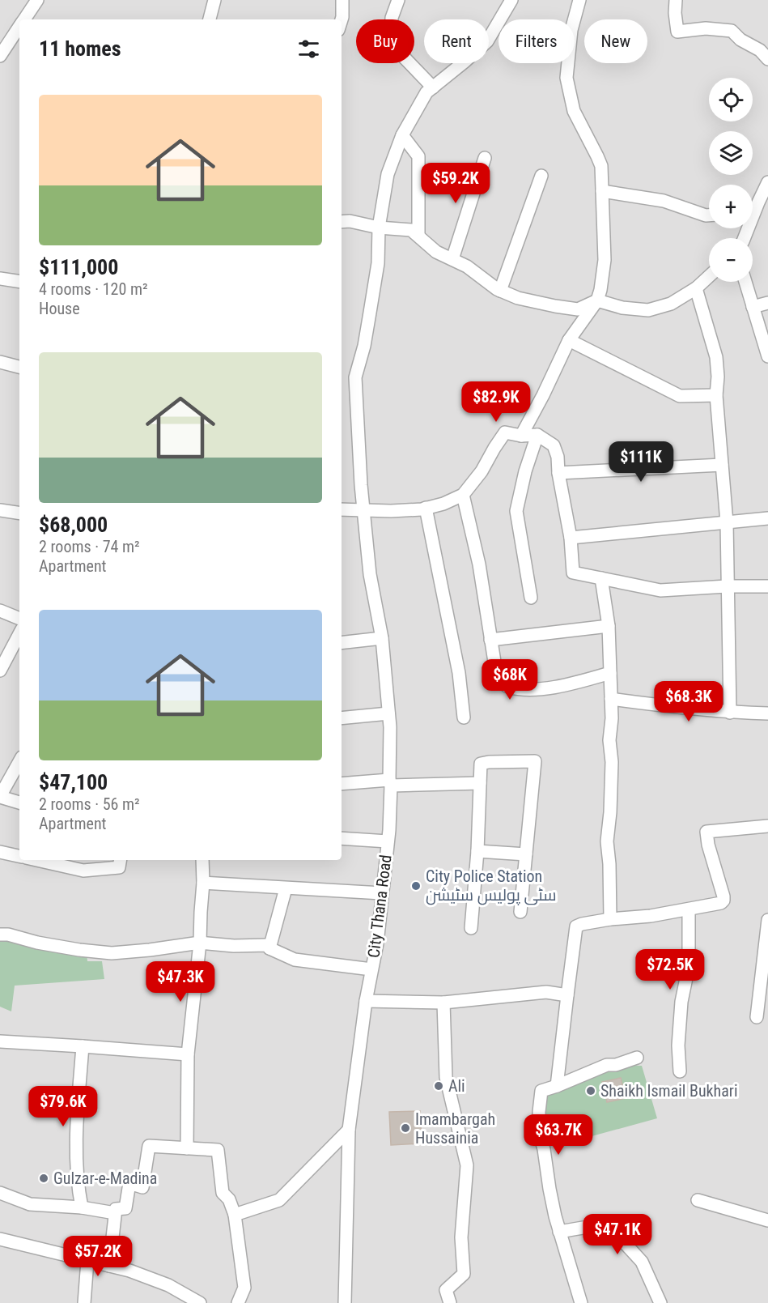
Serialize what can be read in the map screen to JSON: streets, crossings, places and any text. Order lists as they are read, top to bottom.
{
  "streets": {
    "street": ["City Thana Road"]
  },
  "places": [
    "City Police Station سٹی پولیس سٹیشن",
    "Ali",
    "Shaikh Ismail Bukhari",
    "Imambargah Hussainia",
    "Gulzar-e-Madina"
  ],
  "page": {
    "chip": [
      "Buy",
      "Rent",
      "Filters",
      "New"
    ],
    "heading": "11 homes",
    "map_buttons": ["+", "−"],
    "list": [
      {
        "name": "$111,000",
        "note": "4 rooms · 120 m² · House"
      },
      {
        "name": "$68,000",
        "note": "2 rooms · 74 m² · Apartment"
      },
      {
        "name": "$47,100",
        "note": "2 rooms · 56 m² · Apartment"
      }
    ],
    "price": [
      "$59.2K",
      "$82.9K",
      "$111K",
      "$68K",
      "$68.3K",
      "$72.5K",
      "$47.3K",
      "$79.6K",
      "$63.7K",
      "$47.1K",
      "$57.2K"
    ]
  }
}
